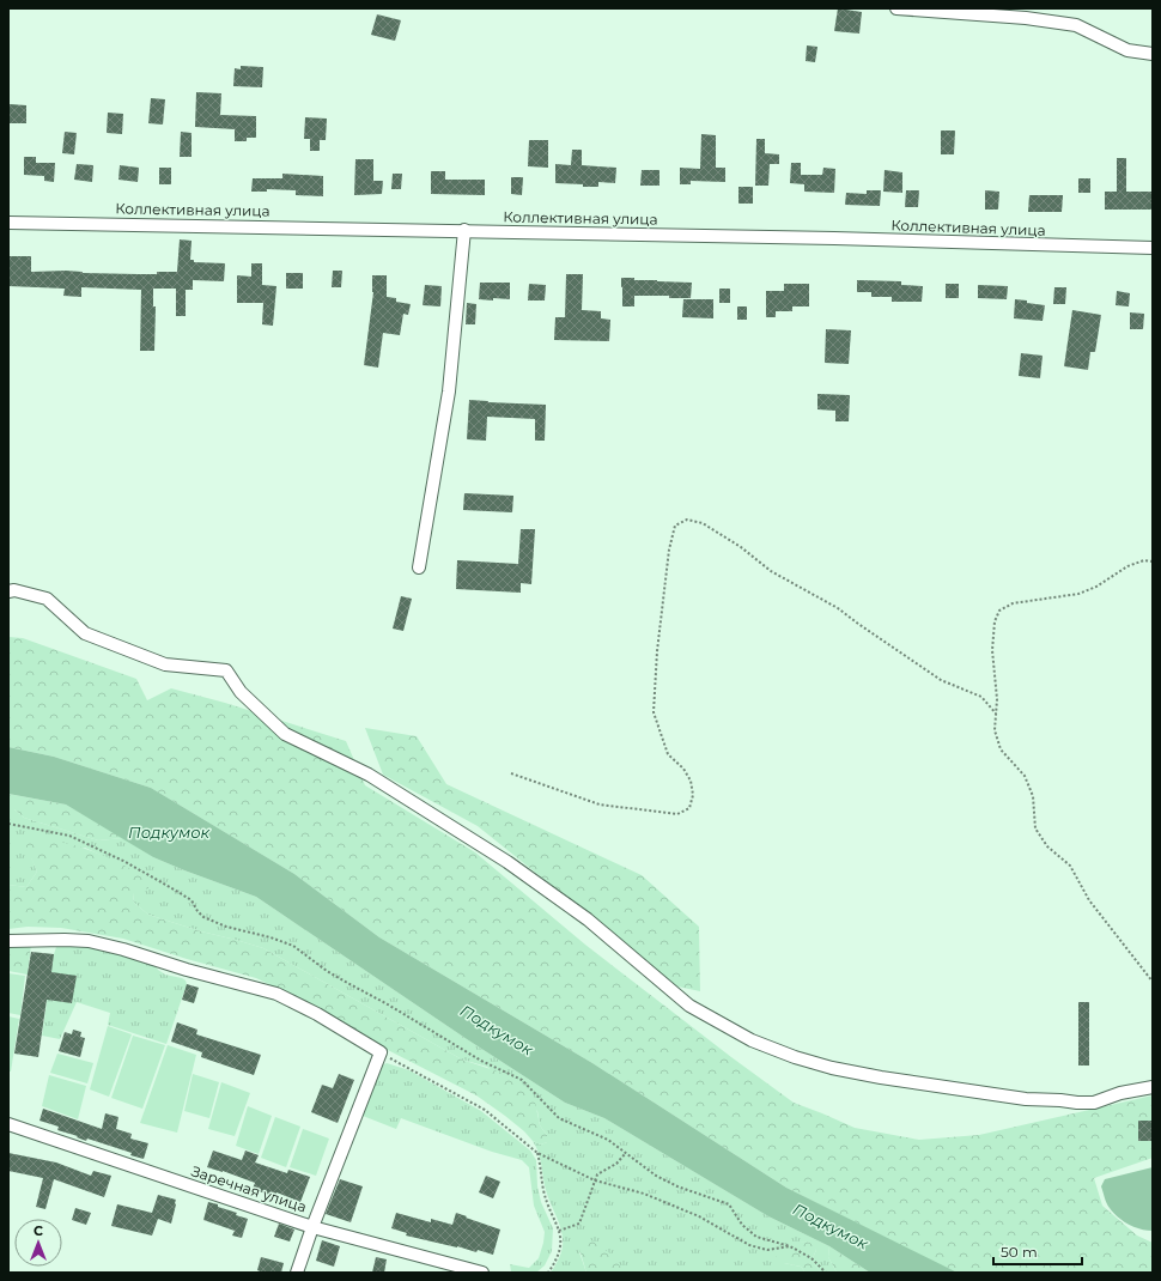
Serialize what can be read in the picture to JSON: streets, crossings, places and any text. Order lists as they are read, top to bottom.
{
  "streets": {
    "street": ["Коллективная улица", "Заречная улица"]
  },
  "water": ["Подкумок"],
  "scale_bar": "50 m",
  "north": "top"
}
